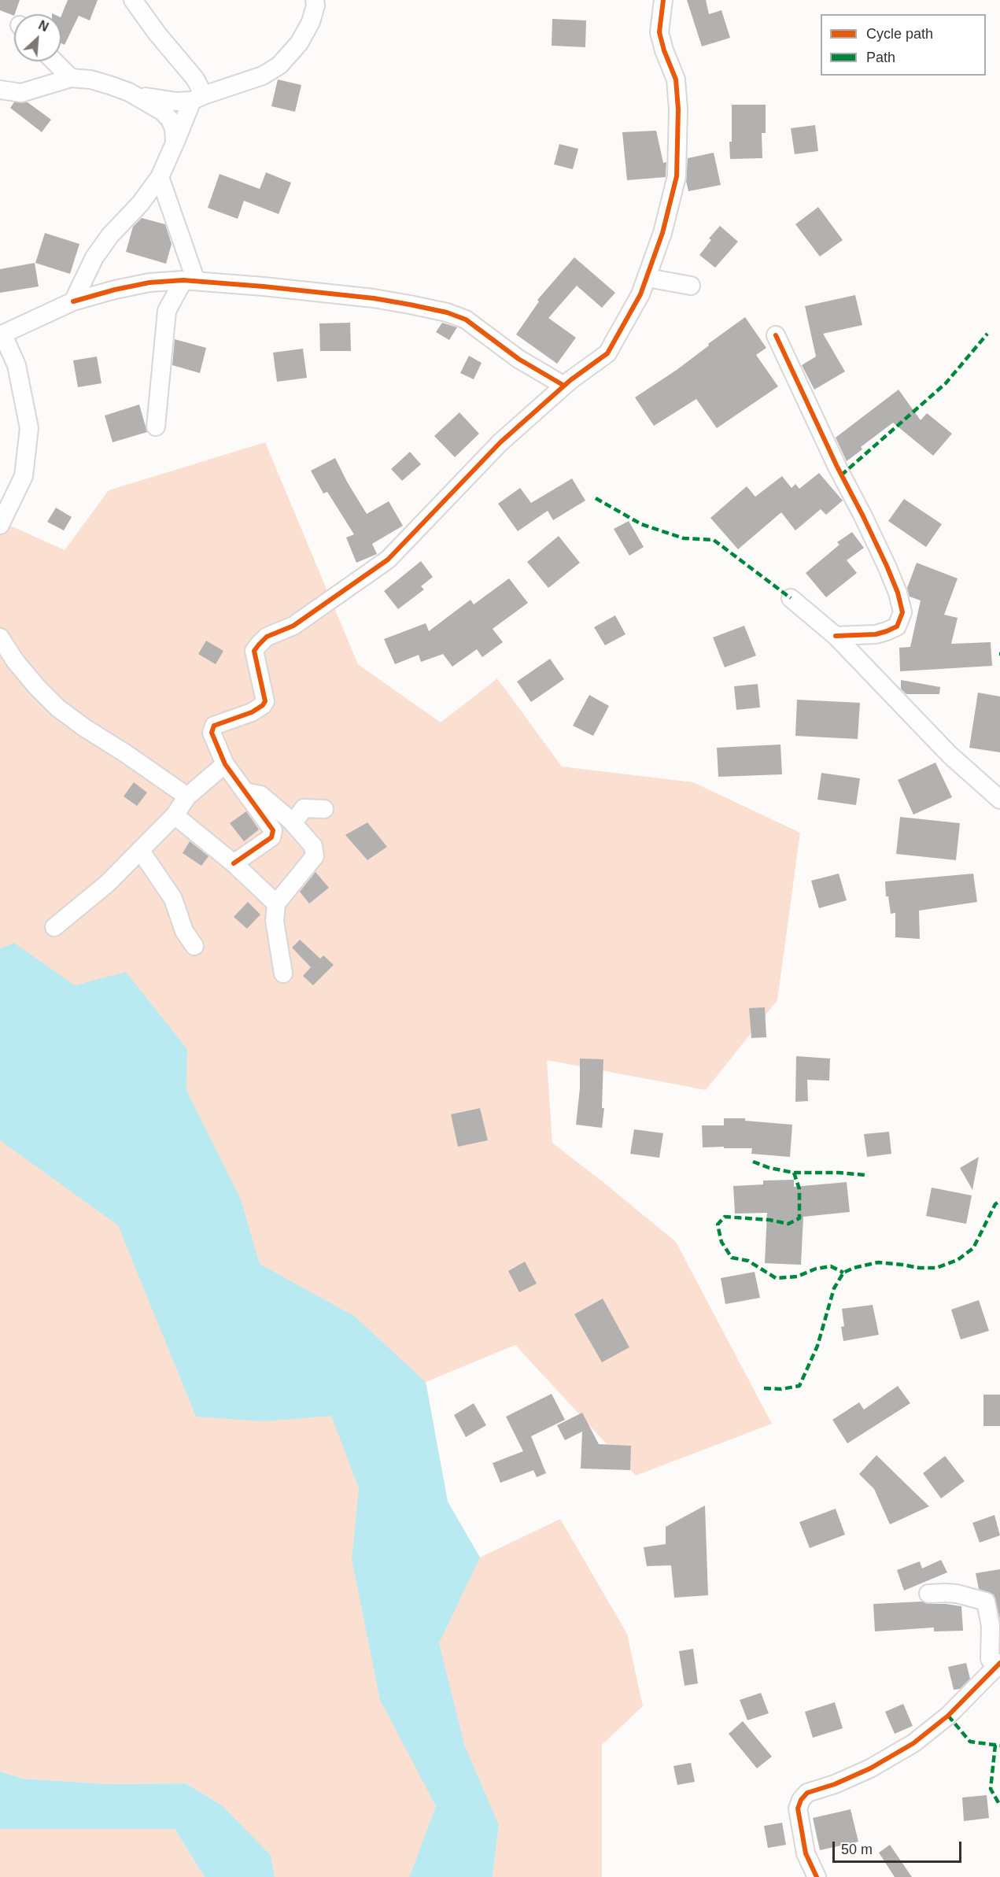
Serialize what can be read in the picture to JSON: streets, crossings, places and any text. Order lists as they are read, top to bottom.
{
  "legend": ["Cycle path", "Path"],
  "scale_bar": "50 m",
  "north": "top right"
}
